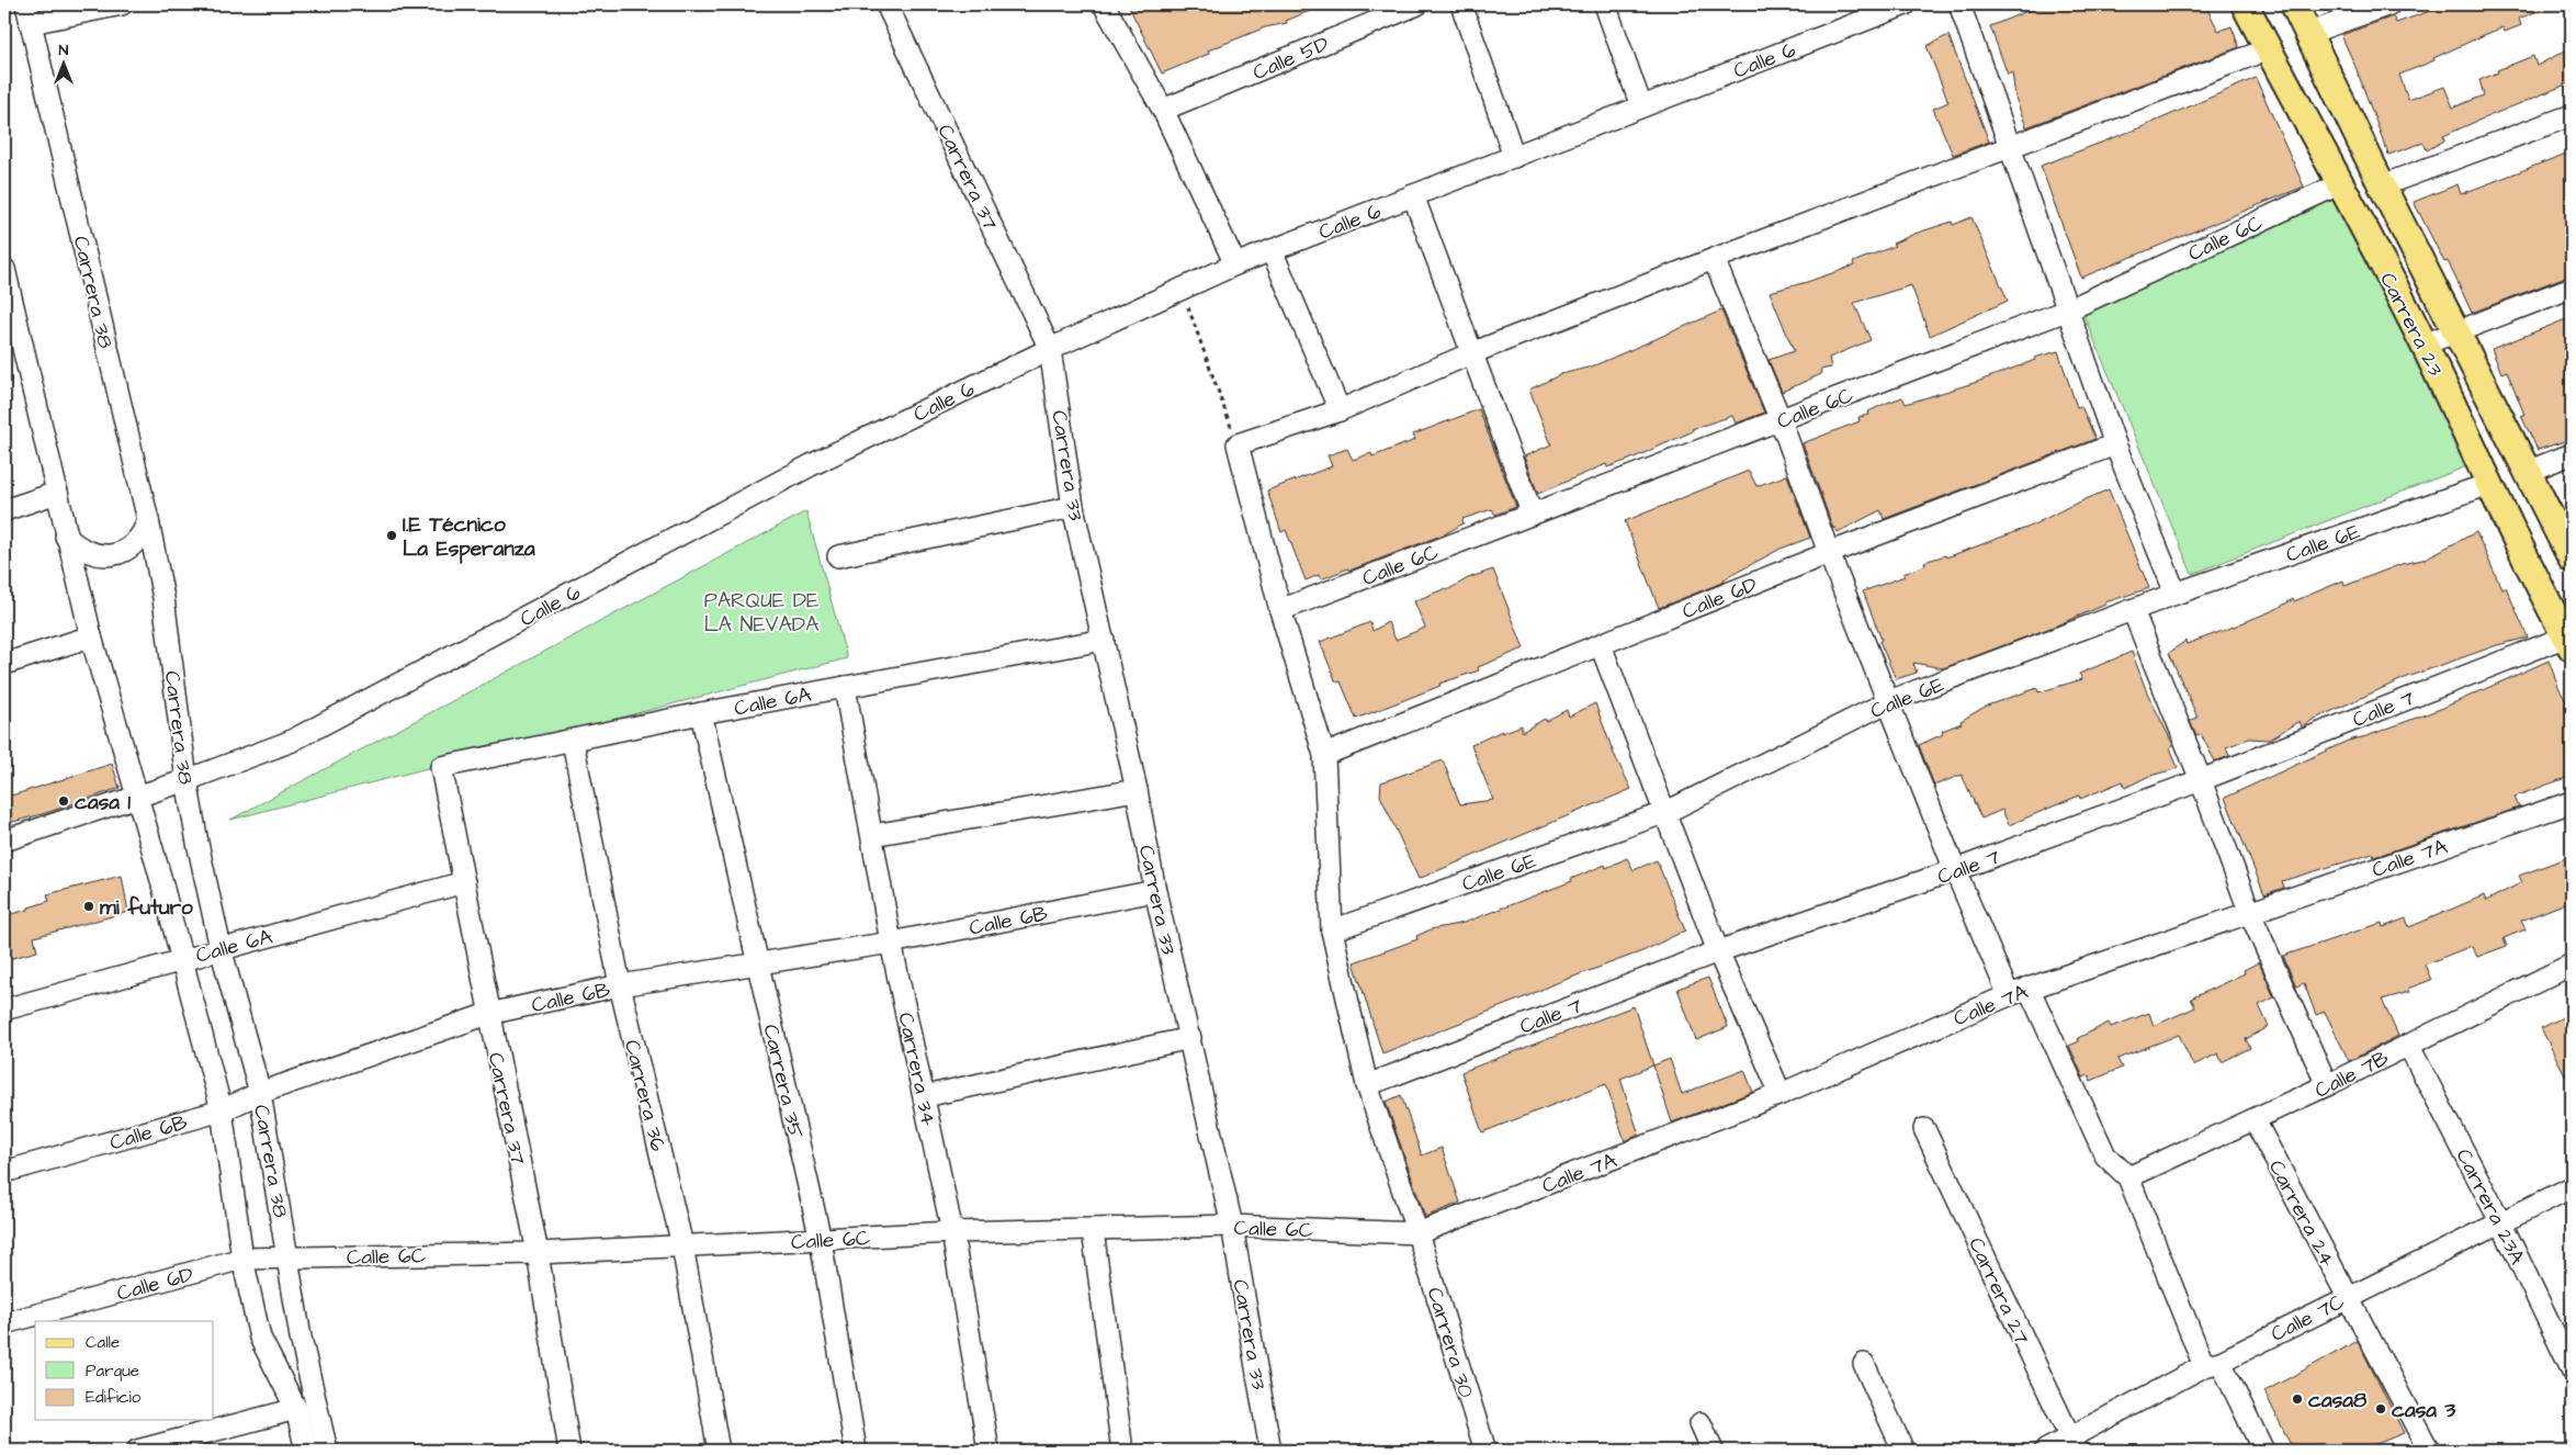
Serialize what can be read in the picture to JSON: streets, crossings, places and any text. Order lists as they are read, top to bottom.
{
  "streets": {
    "main road": ["Carrera 23"],
    "street": [
      "Calle 5D",
      "Calle 6",
      "Carrera 37",
      "Calle 6C",
      "Carrera 38",
      "Carrera 33",
      "Calle 6E",
      "Calle 6D",
      "Calle 6A",
      "Calle 7",
      "Calle 7A",
      "Calle 6B",
      "Carrera 34",
      "Calle 7B",
      "Carrera 35",
      "Carrera 36",
      "Carrera 23A",
      "Carrera 24",
      "Carrera 27",
      "Calle 7C",
      "Carrera 30"
    ]
  },
  "crossings": [
    ["Calle 6", "Carrera 37"],
    ["Calle 6", "Carrera 38"],
    ["Calle 6", "Carrera 33"],
    ["Carrera 37", "Calle 6C"],
    ["Carrera 37", "Carrera 33"],
    ["Carrera 37", "Calle 6A"],
    ["Carrera 37", "Calle 6B"],
    ["Calle 6C", "Carrera 38"],
    ["Calle 6C", "Carrera 23"],
    ["Calle 6C", "Carrera 33"],
    ["Calle 6C", "Calle 6D"],
    ["Calle 6C", "Calle 7A"],
    ["Calle 6C", "Carrera 34"],
    ["Calle 6C", "Carrera 35"],
    ["Calle 6C", "Carrera 36"],
    ["Calle 6C", "Carrera 30"],
    ["Carrera 38", "Calle 6D"],
    ["Carrera 38", "Calle 6A"],
    ["Carrera 38", "Calle 6B"],
    ["Carrera 23", "Calle 6E"],
    ["Carrera 23", "Calle 7"],
    ["Carrera 33", "Calle 6A"],
    ["Carrera 33", "Calle 6B"],
    ["Calle 6E", "Carrera 30"],
    ["Calle 6D", "Carrera 30"],
    ["Calle 6A", "Carrera 34"],
    ["Calle 6A", "Carrera 35"],
    ["Calle 6A", "Carrera 36"],
    ["Calle 7", "Carrera 30"],
    ["Calle 7A", "Carrera 30"],
    ["Calle 6B", "Carrera 34"],
    ["Calle 6B", "Carrera 35"],
    ["Calle 6B", "Carrera 36"],
    ["Calle 7B", "Carrera 23A"],
    ["Calle 7B", "Carrera 24"],
    ["Carrera 23A", "Calle 7C"],
    ["Carrera 24", "Calle 7C"],
    ["Carrera 27", "Calle 7C"]
  ],
  "parks": ["PARQUE DE LA NEVADA"],
  "places": [
    "I.E Técnico La Esperanza",
    "casa 1",
    "mi futuro",
    "casa8",
    "casa 3"
  ],
  "legend": ["Calle", "Parque", "Edificio"],
  "north": "top"
}
